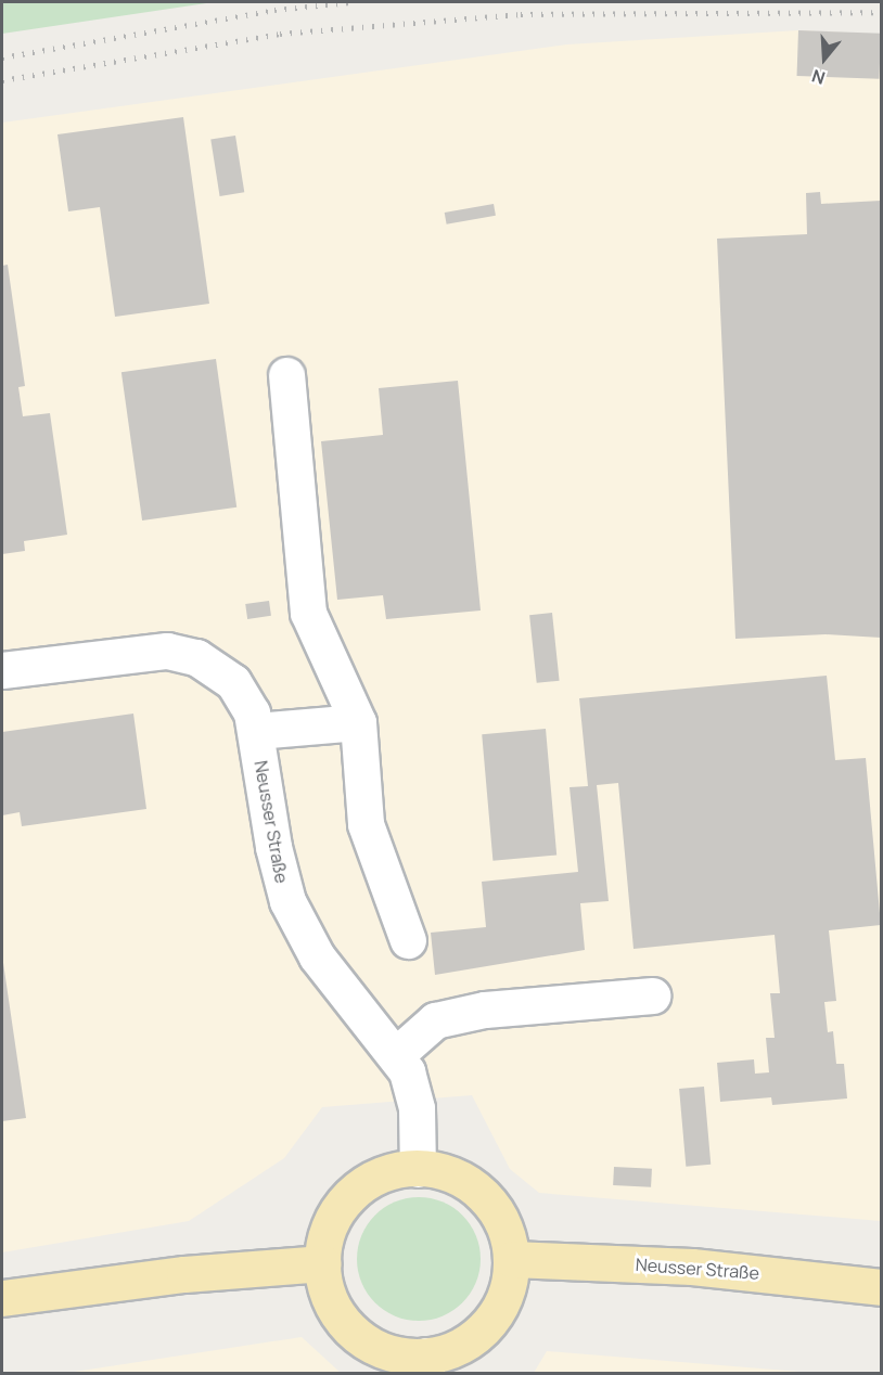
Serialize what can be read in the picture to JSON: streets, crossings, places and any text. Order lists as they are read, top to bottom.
{
  "streets": {
    "main road": ["Neusser Straße"]
  },
  "north": "bottom"
}
